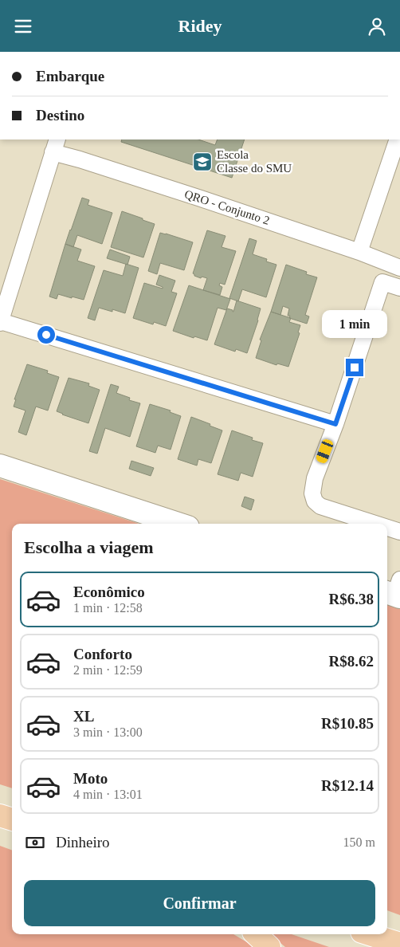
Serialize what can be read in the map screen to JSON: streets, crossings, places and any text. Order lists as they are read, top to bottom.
{
  "streets": {
    "street": ["QRO - Conjunto 2"]
  },
  "places": {
    "school or university": ["Escola Classe do SMU"]
  },
  "page": {
    "header": "Ridey",
    "banner": ["Embarque", "Destino"],
    "bubble": "1 min",
    "heading": "Escolha a viagem",
    "list": [
      {
        "name": "Econômico",
        "note": "1 min · 12:58",
        "value": "R$6.38"
      },
      {
        "name": "Conforto",
        "note": "2 min · 12:59",
        "value": "R$8.62"
      },
      {
        "name": "XL",
        "note": "3 min · 13:00",
        "value": "R$10.85"
      },
      {
        "name": "Moto",
        "note": "4 min · 13:01",
        "value": "R$12.14"
      }
    ],
    "pay": ["Dinheiro", "150 m"],
    "buttons": "Confirmar"
  }
}
